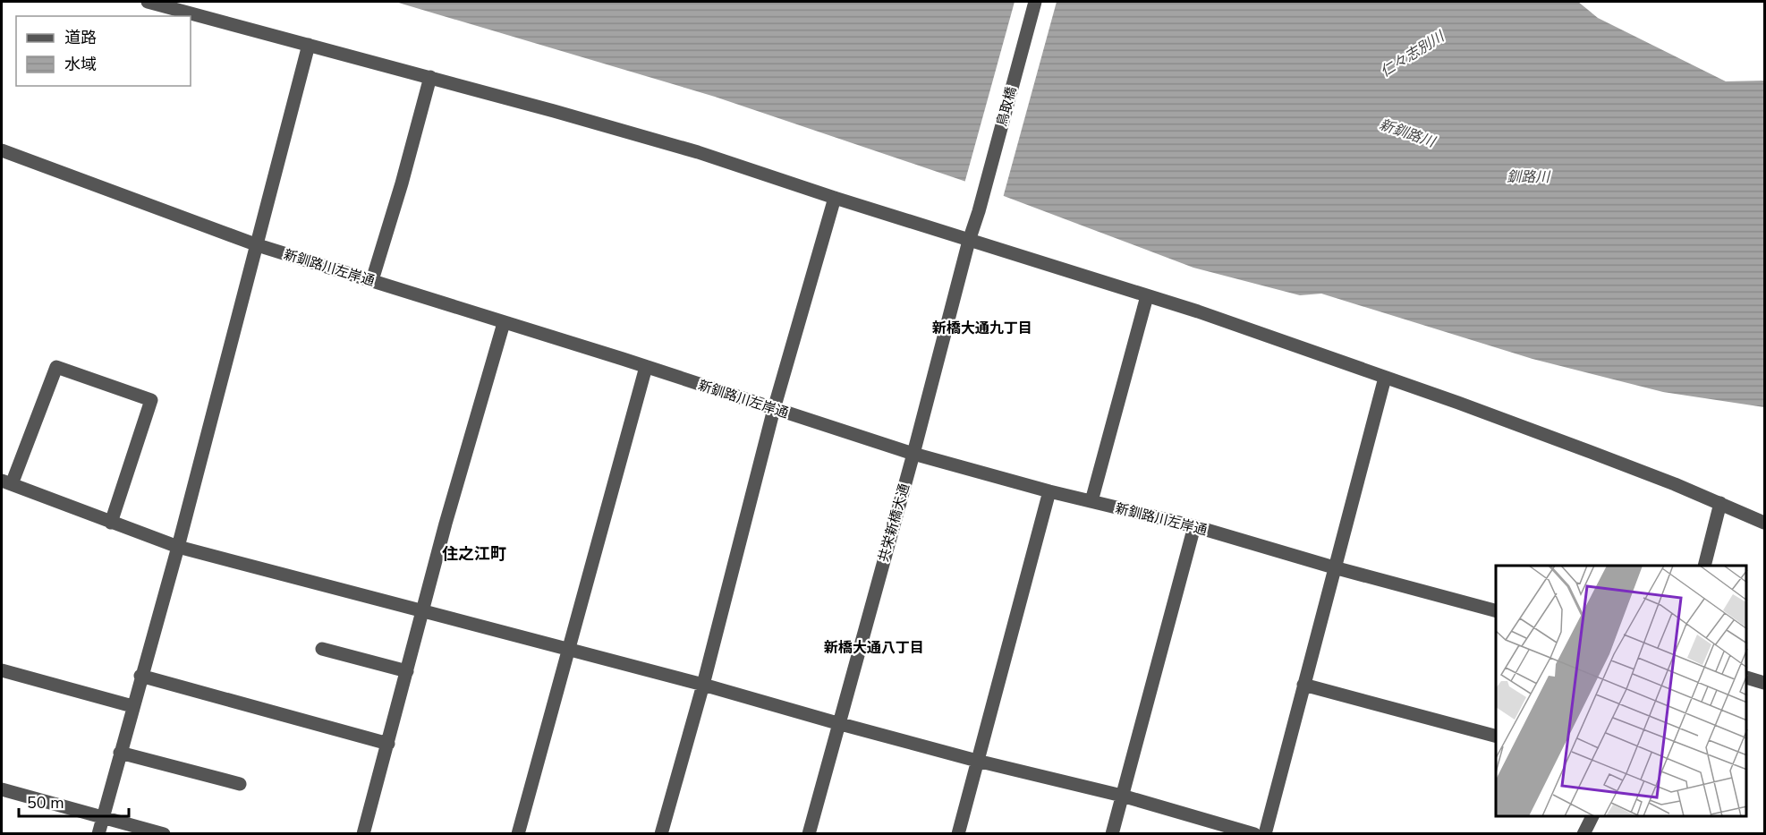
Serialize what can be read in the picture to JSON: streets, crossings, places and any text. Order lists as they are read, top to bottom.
{
  "streets": {
    "street": ["鳥取橋", "新釧路川左岸通", "共栄新橋大通"]
  },
  "crossings": [
    ["鳥取橋", "共栄新橋大通"],
    ["新釧路川左岸通", "共栄新橋大通"]
  ],
  "districts": ["新橋大通九丁目", "住之江町", "新橋大通八丁目"],
  "water": ["仁々志別川", "新釧路川", "釧路川"],
  "legend": ["道路", "水域"],
  "scale_bar": "50 m"
}
